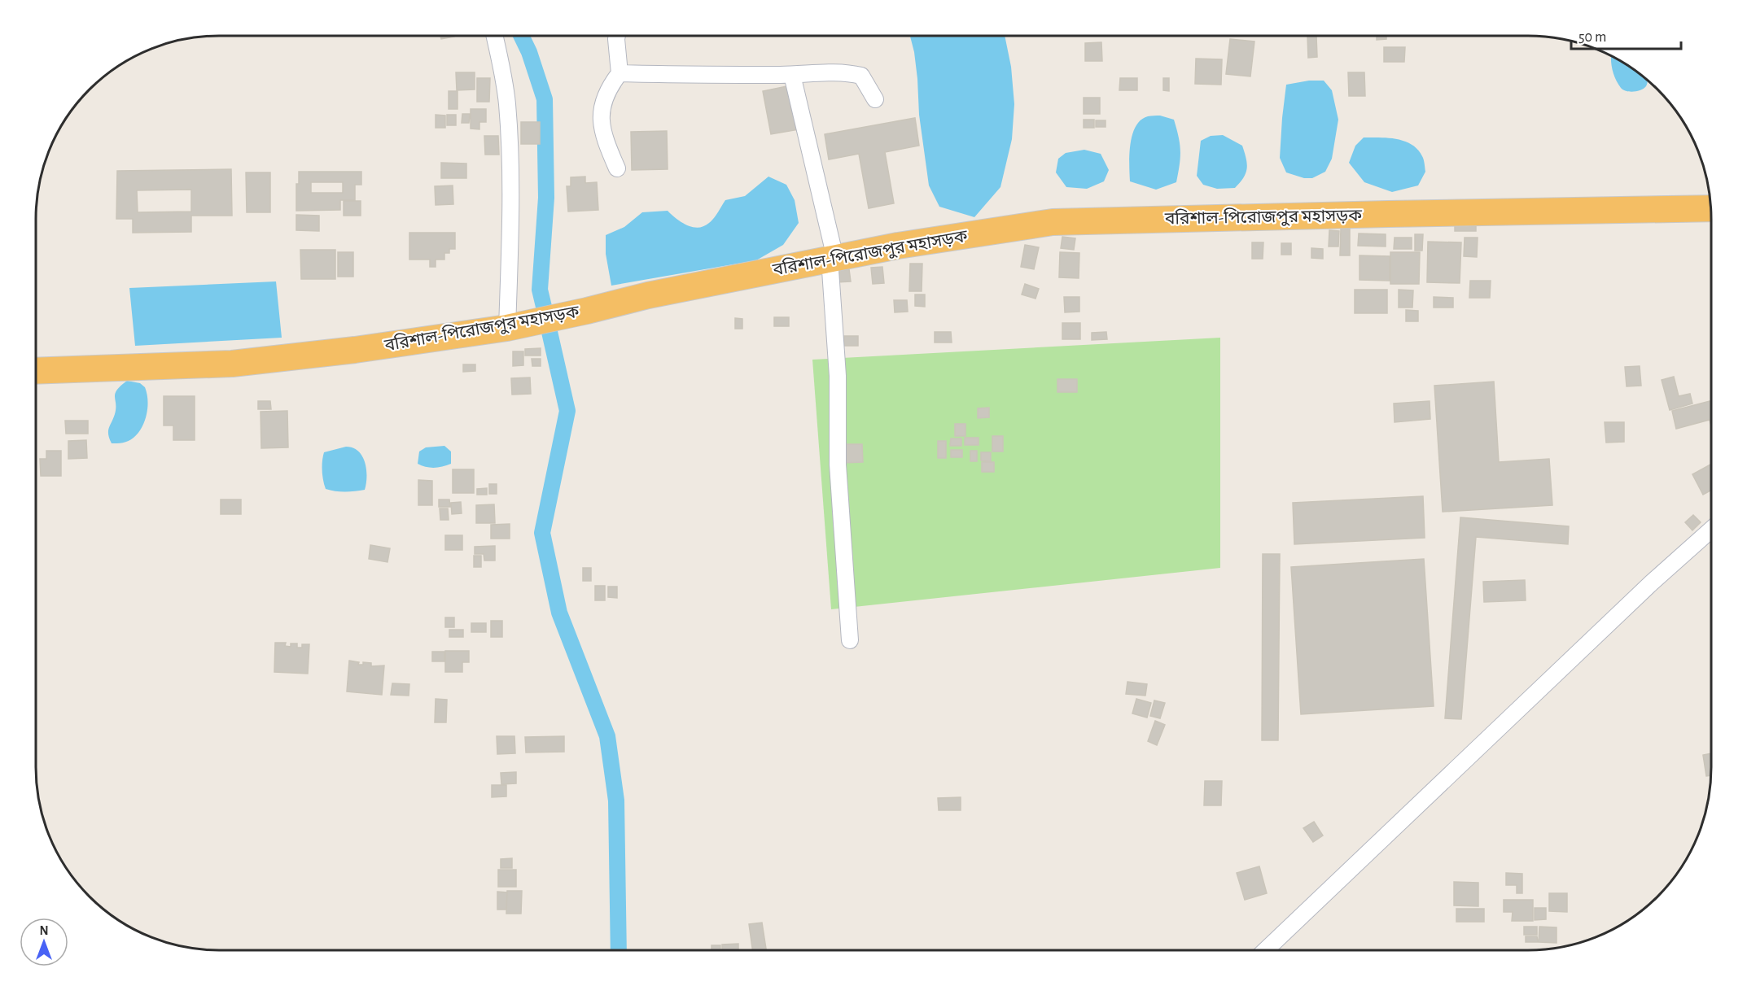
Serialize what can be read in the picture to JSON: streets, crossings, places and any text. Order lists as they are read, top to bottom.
{
  "streets": {
    "highway": ["বরিশাল-পিরোজপুর মহাসড়ক"]
  },
  "scale_bar": "50 m",
  "north": "top"
}
